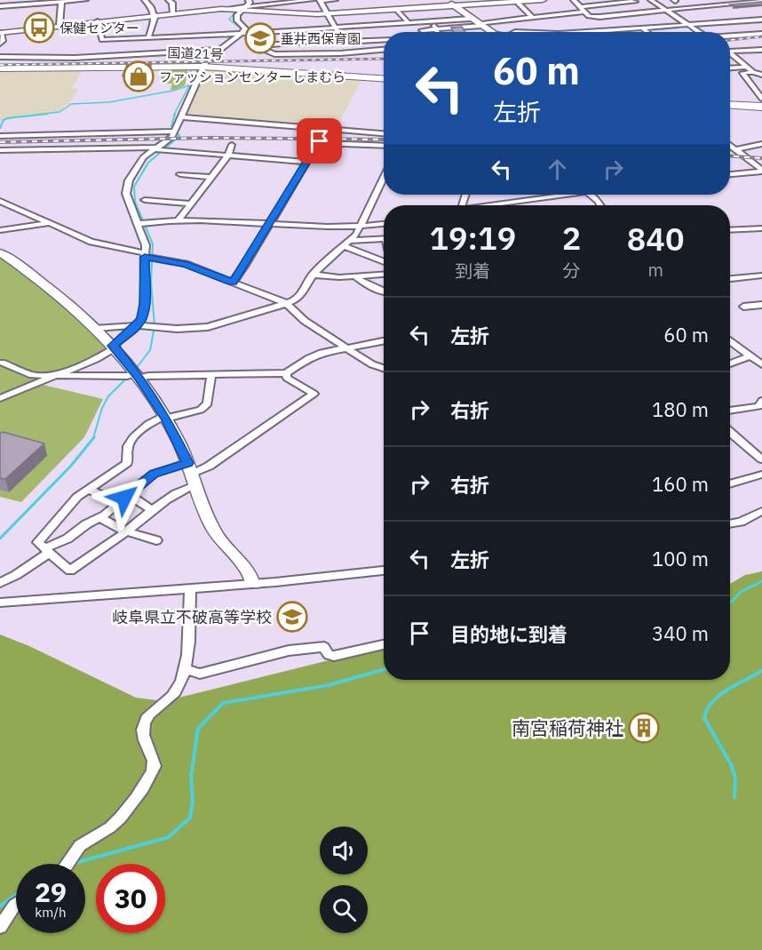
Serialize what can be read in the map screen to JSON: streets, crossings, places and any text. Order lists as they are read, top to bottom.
{
  "streets": {
    "highway": ["国道21号"]
  },
  "places": {
    "bus stop": ["保健センター"],
    "school or university": ["垂井西保育園", "岐阜県立不破高等学校"],
    "shop": ["ファッションセンターしまむら"],
    "building": ["南宮稲荷神社"]
  },
  "page": {
    "turn": ["60 m", "左折"],
    "eta": [
      "19:19",
      "到着",
      "2",
      "分",
      "840",
      "m"
    ],
    "list": [
      {
        "name": "左折",
        "value": "60 m"
      },
      {
        "name": "右折",
        "value": "180 m"
      },
      {
        "name": "右折",
        "value": "160 m"
      },
      {
        "name": "左折",
        "value": "100 m"
      },
      {
        "name": "目的地に到着",
        "value": "340 m"
      }
    ],
    "speed": "29 km/h",
    "limit": "30"
  }
}
